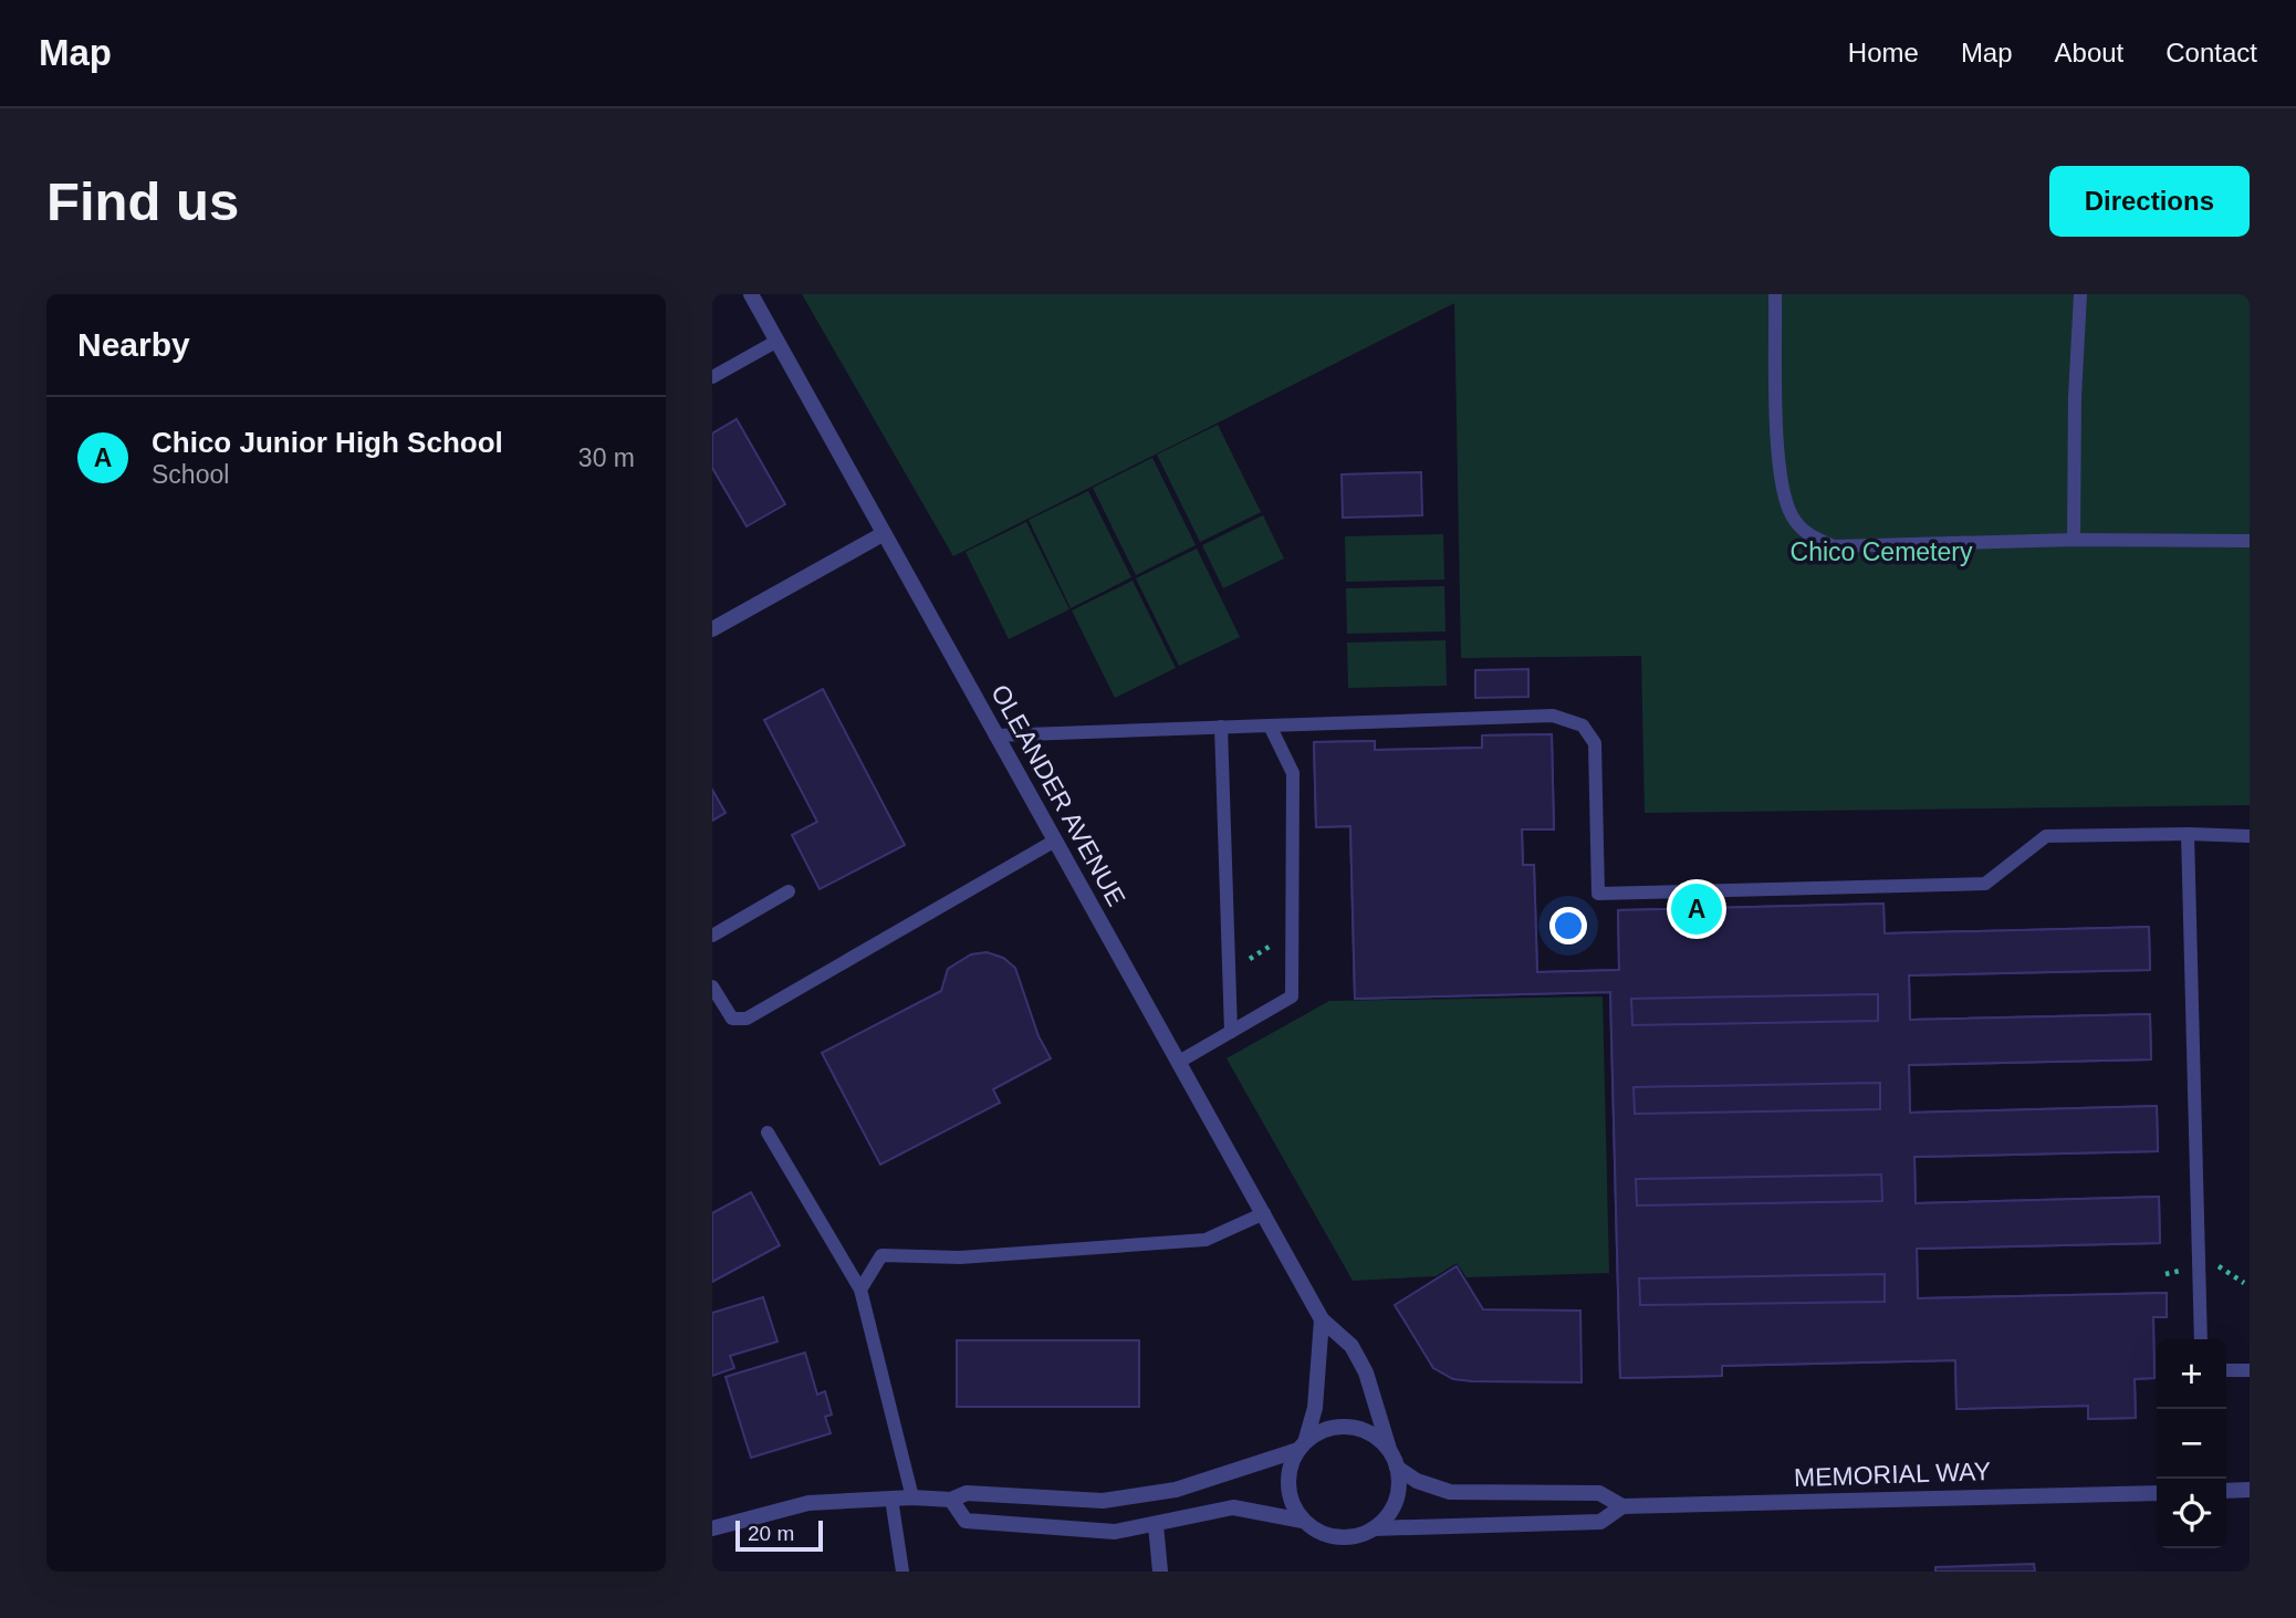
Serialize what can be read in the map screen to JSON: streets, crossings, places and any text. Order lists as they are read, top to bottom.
{
  "streets": {
    "street": ["OLEANDER AVENUE", "MEMORIAL WAY"]
  },
  "crossings": [
    ["OLEANDER AVENUE", "MEMORIAL WAY"]
  ],
  "parks": ["Chico Cemetery"],
  "scale_bar": "20 m",
  "page": {
    "header": "Map",
    "nav": [
      "Home",
      "Map",
      "About",
      "Contact"
    ],
    "buttons": "Directions",
    "title": "Find us",
    "heading": "Nearby",
    "list": [
      {
        "mark": "A",
        "name": "Chico Junior High School",
        "note": "School",
        "value": "30 m"
      }
    ],
    "pins": "A",
    "map_buttons": ["+", "−"],
    "scale": "20 m"
  }
}
